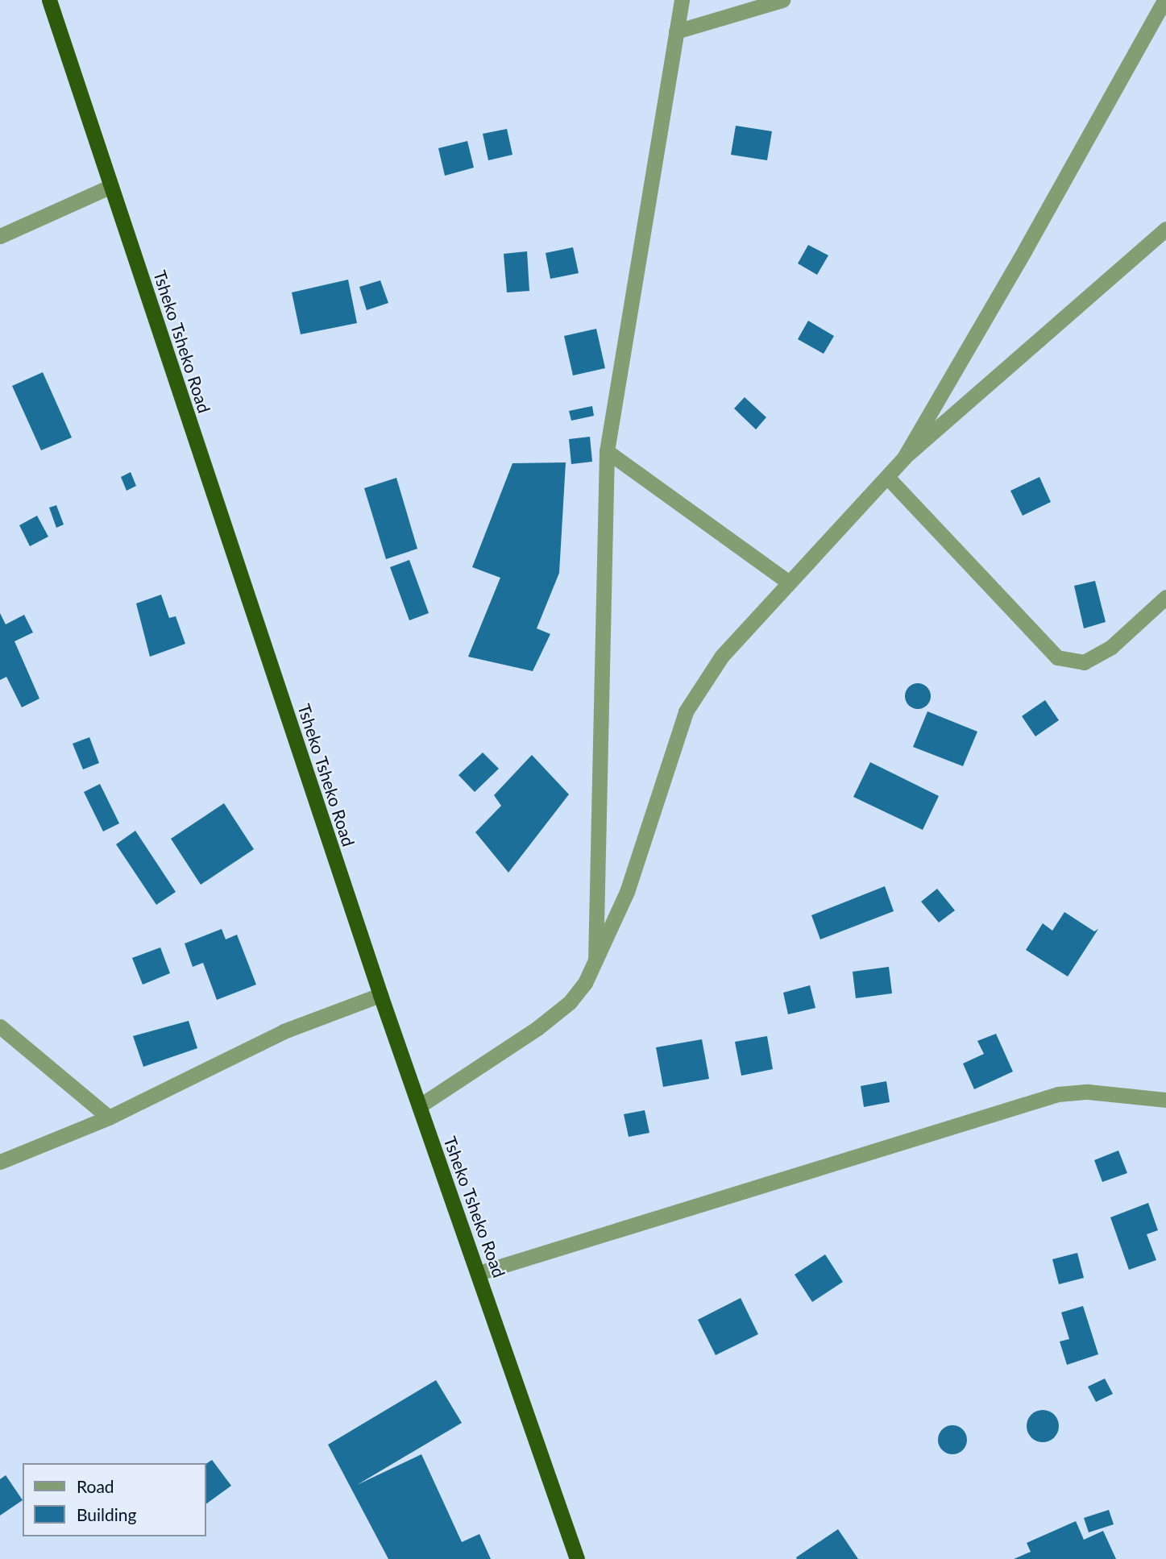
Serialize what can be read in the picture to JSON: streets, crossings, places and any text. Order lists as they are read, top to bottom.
{
  "streets": {
    "highway": ["Tsheko Tsheko Road"]
  },
  "legend": ["Road", "Building"]
}
